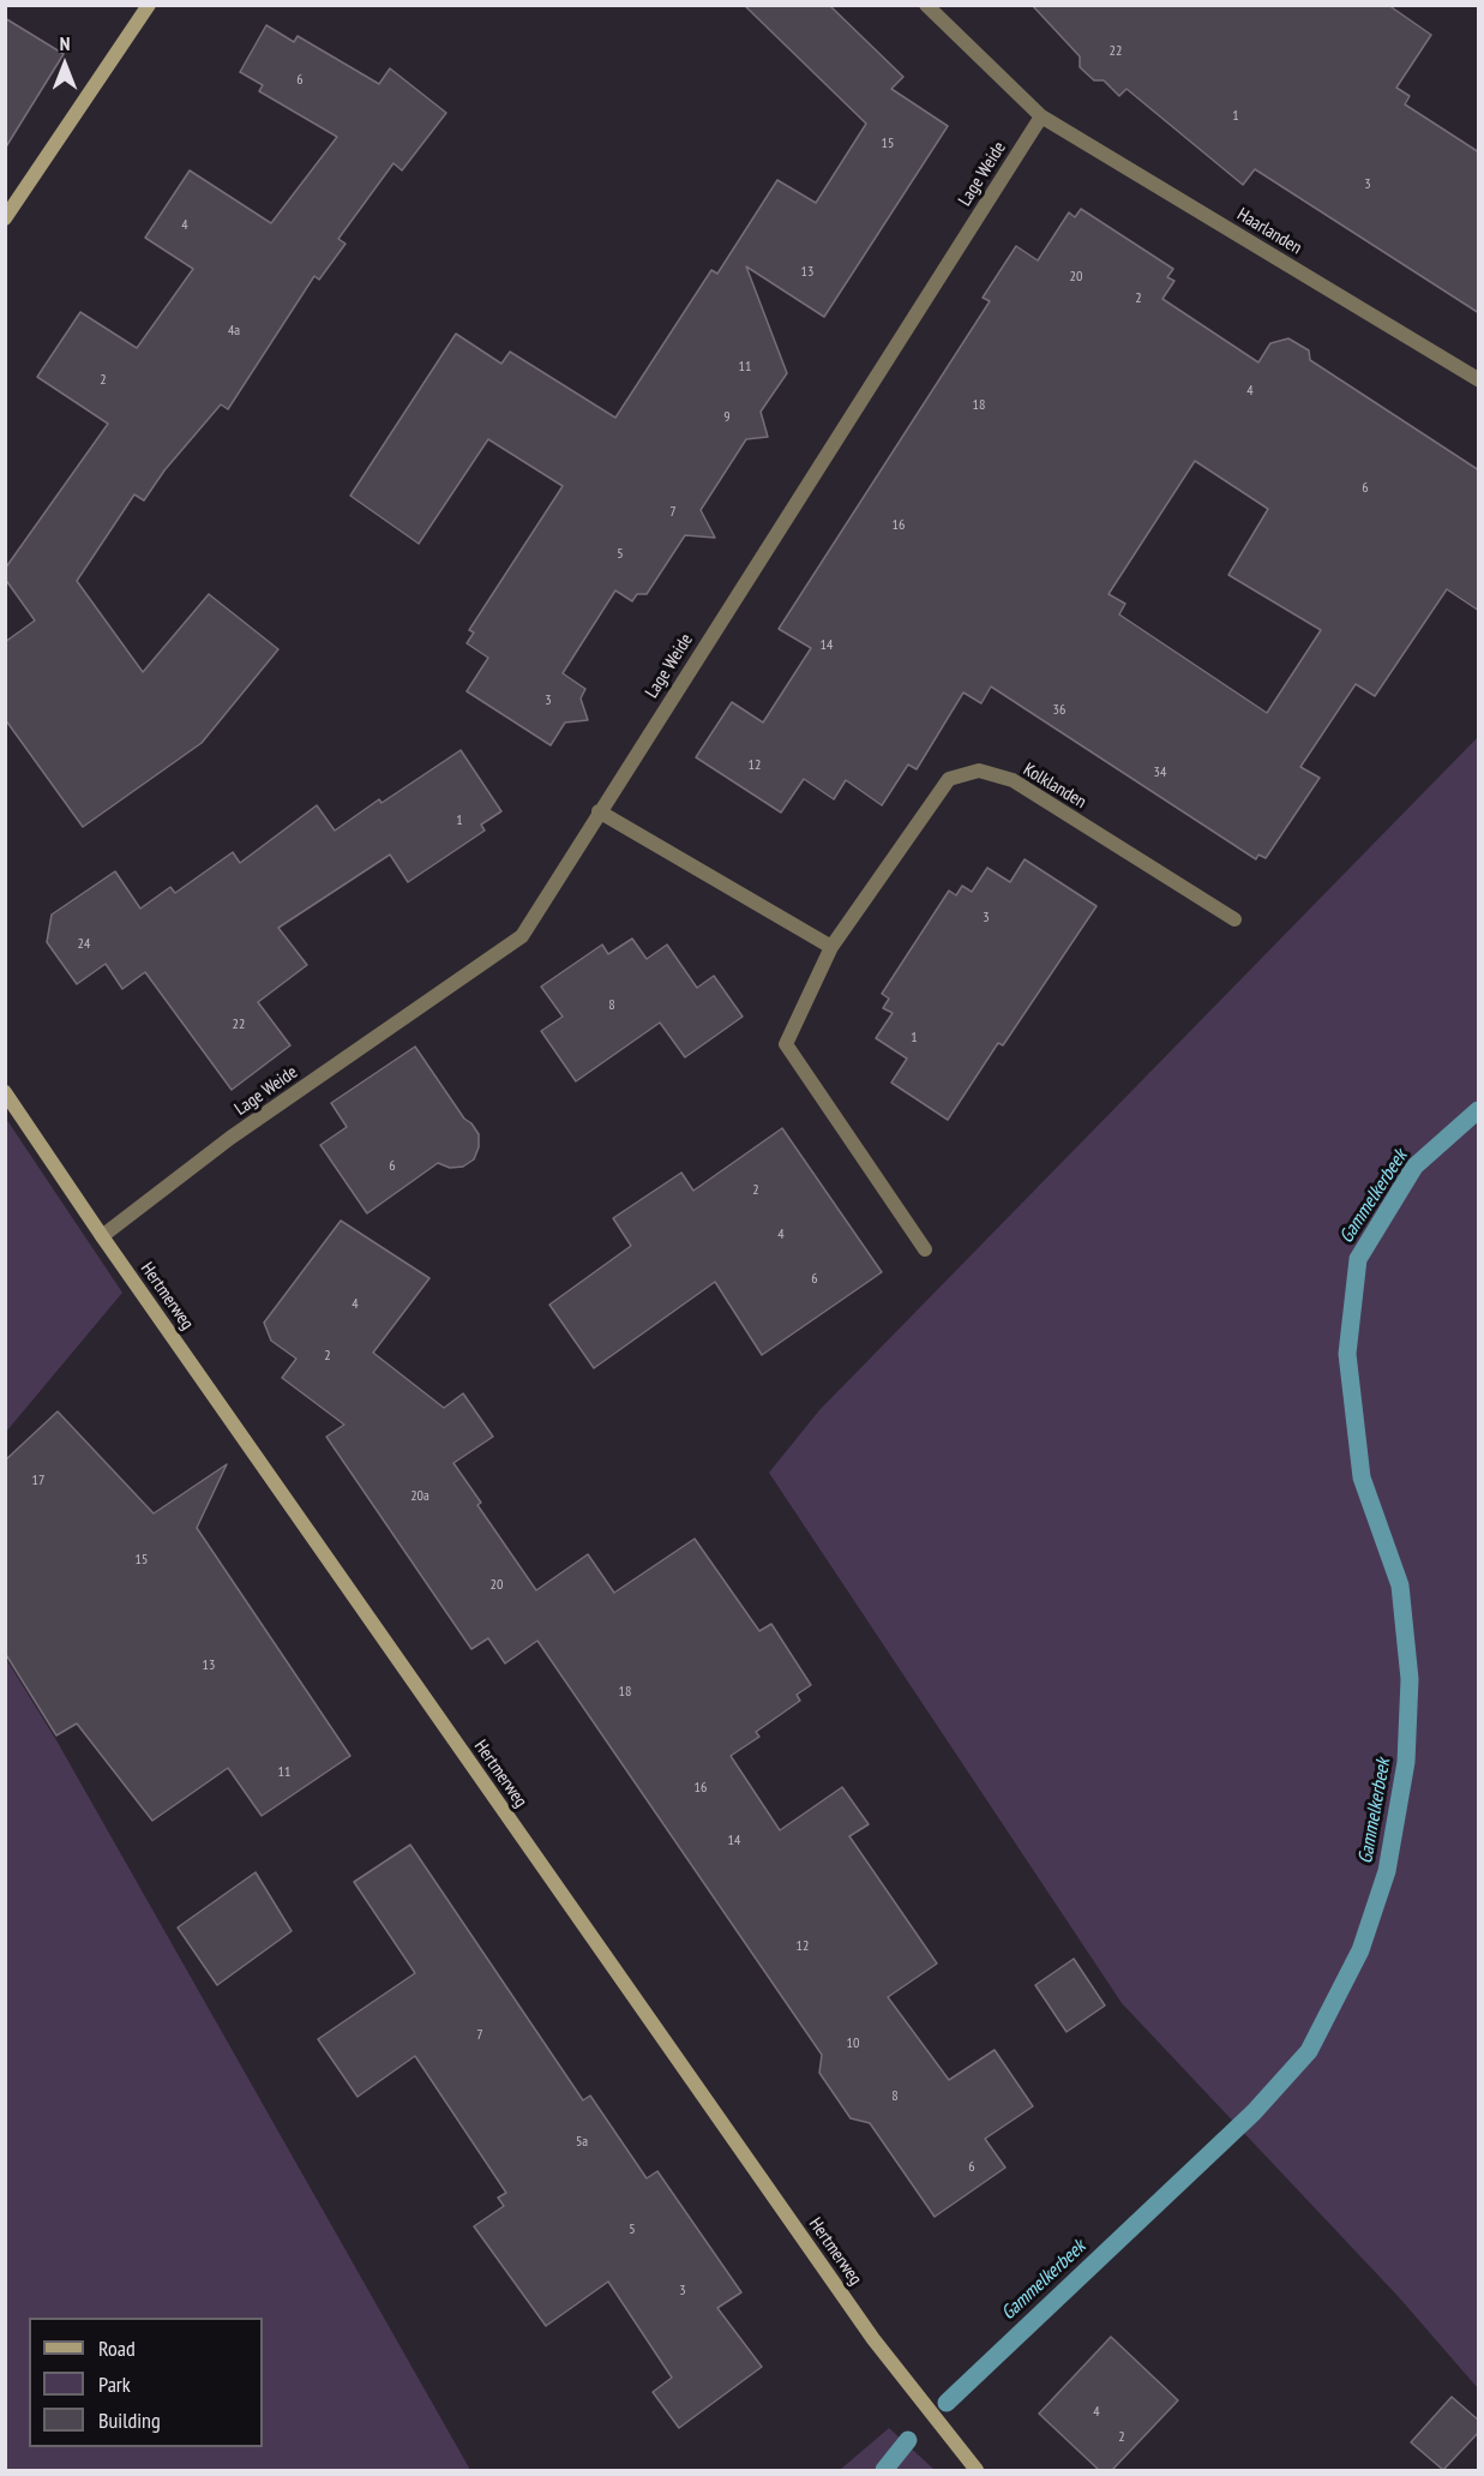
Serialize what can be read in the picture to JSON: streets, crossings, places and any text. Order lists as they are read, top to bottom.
{
  "streets": {
    "street": [
      "Lage Weide",
      "Haarlanden",
      "Kolklanden",
      "Hertmerweg"
    ]
  },
  "crossings": [
    ["Lage Weide", "Haarlanden"],
    ["Lage Weide", "Hertmerweg"]
  ],
  "water": ["Gammelkerbeek"],
  "house_numbers": [
    "22",
    "6",
    "1",
    "15",
    "3",
    "4",
    "13",
    "20",
    "2",
    "4a",
    "11",
    "2",
    "4",
    "18",
    "9",
    "6",
    "7",
    "16",
    "5",
    "14",
    "3",
    "36",
    "12",
    "34",
    "1",
    "3",
    "24",
    "8",
    "22",
    "1",
    "6",
    "2",
    "4",
    "6",
    "4",
    "2",
    "17",
    "20a",
    "15",
    "20",
    "13",
    "18",
    "11",
    "16",
    "14",
    "12",
    "7",
    "10",
    "8",
    "5a",
    "6",
    "5",
    "3",
    "4",
    "2"
  ],
  "legend": ["Road", "Park", "Building"],
  "north": "top"
}
